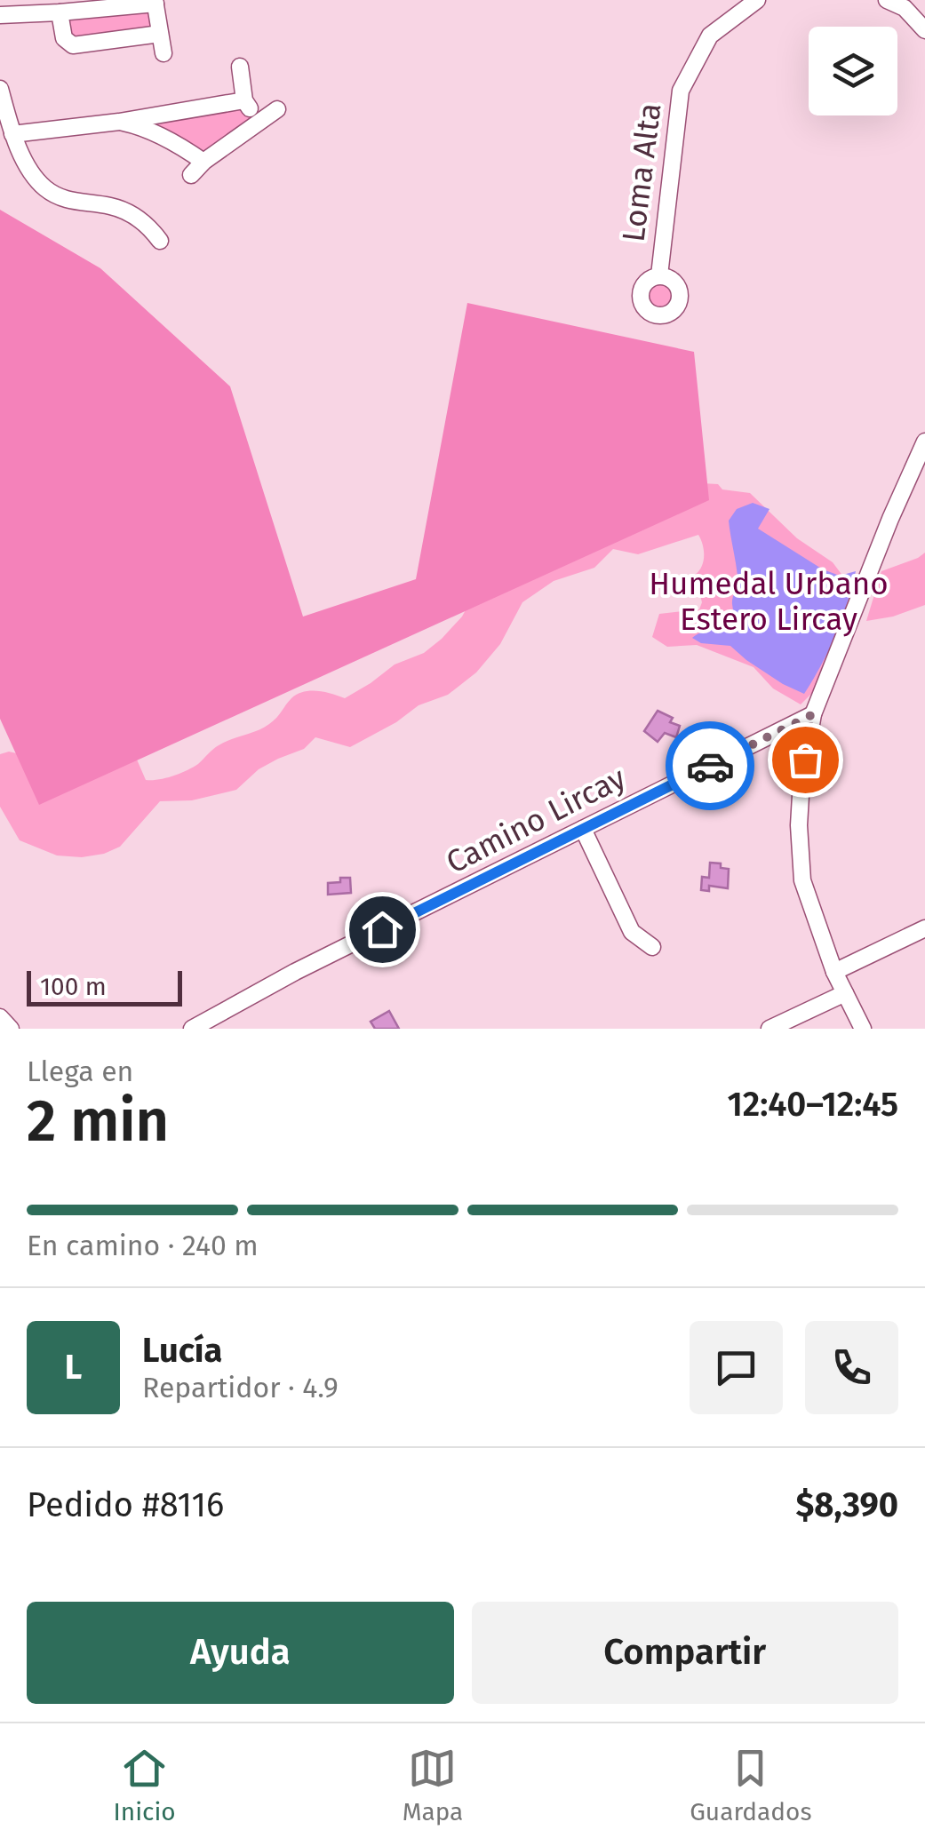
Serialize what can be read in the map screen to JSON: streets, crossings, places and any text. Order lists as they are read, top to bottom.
{
  "streets": {
    "street": ["Loma Alta", "Camino Lircay"]
  },
  "parks": ["Humedal Urbano Estero Lircay"],
  "scale_bar": "100 m",
  "page": {
    "scale": "100 m",
    "heading": ["2 min", "Llega en", "12:40–12:45"],
    "panel": [
      "Lucía",
      "Repartidor · 4.9",
      "Pedido #8116",
      "$8,390"
    ],
    "bar": "En camino · 240 m",
    "round": "L",
    "buttons": ["Ayuda", "Compartir"],
    "tabs": ["Inicio", "Mapa", "Guardados"]
  }
}
